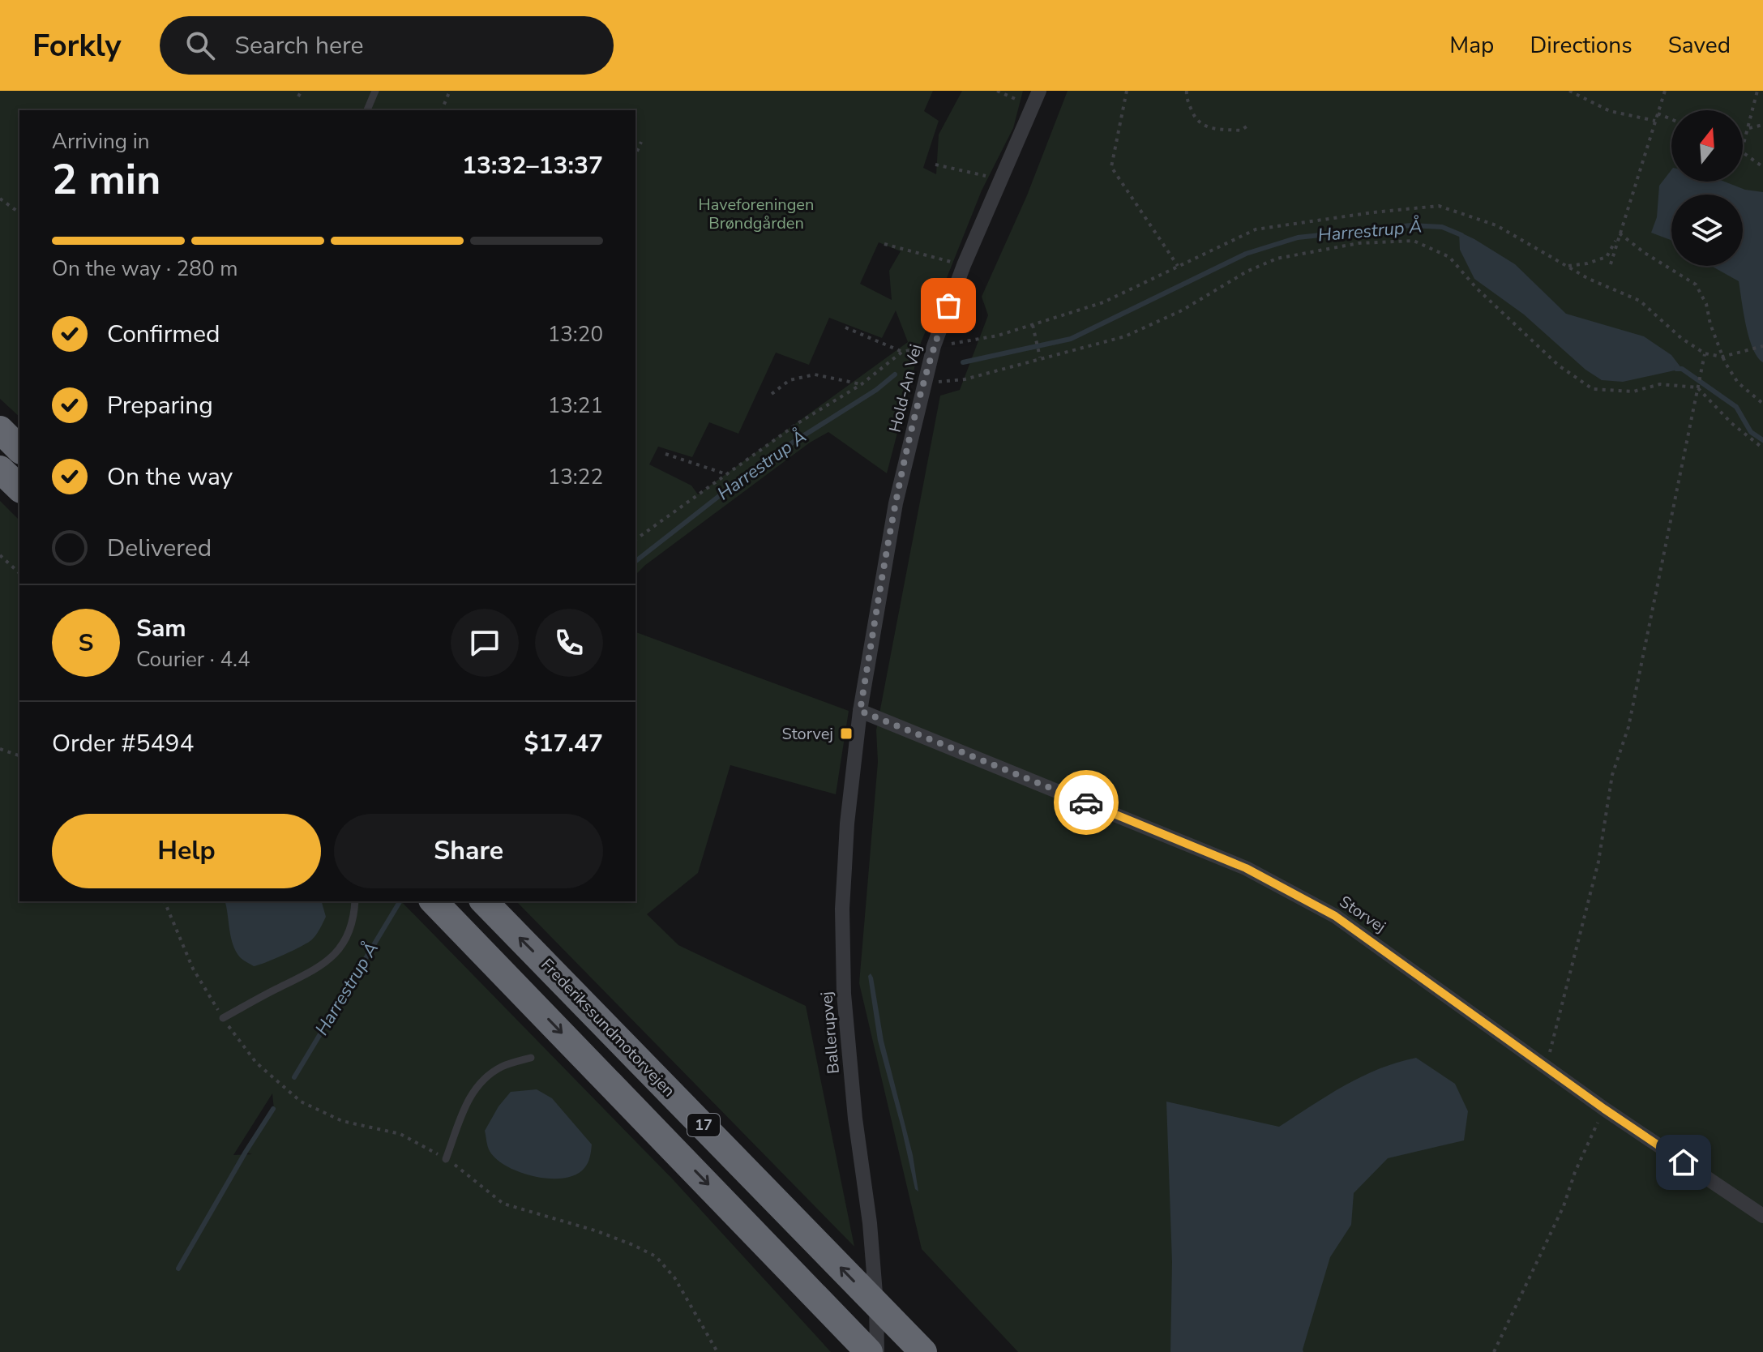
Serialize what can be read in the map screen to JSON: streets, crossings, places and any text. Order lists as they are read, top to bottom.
{
  "streets": {
    "highway": ["Frederikssundmotorvejen", "17"],
    "street": ["Hold-An Vej", "Storvej", "Ballerupvej"]
  },
  "crossings": [
    ["Hold-An Vej", "Storvej"],
    ["Hold-An Vej", "Ballerupvej"],
    ["Storvej", "Ballerupvej"]
  ],
  "water": ["Harrestrup Å"],
  "parks": ["Haveforeningen Brøndgården"],
  "places": {
    "transit": ["Storvej"]
  },
  "north": "top",
  "page": {
    "header": "Forkly",
    "search": "Search here",
    "nav": ["Map", "Directions", "Saved"],
    "heading": ["2 min", "Arriving in", "13:32–13:37"],
    "panel": [
      "Sam",
      "Courier · 4.4",
      "Order #5494",
      "$17.47"
    ],
    "bar": "On the way · 280 m",
    "list": [
      ["Confirmed", "13:20"],
      ["Preparing", "13:21"],
      ["On the way", "13:22"],
      "Delivered"
    ],
    "round": "S",
    "buttons": ["Help", "Share"]
  }
}
